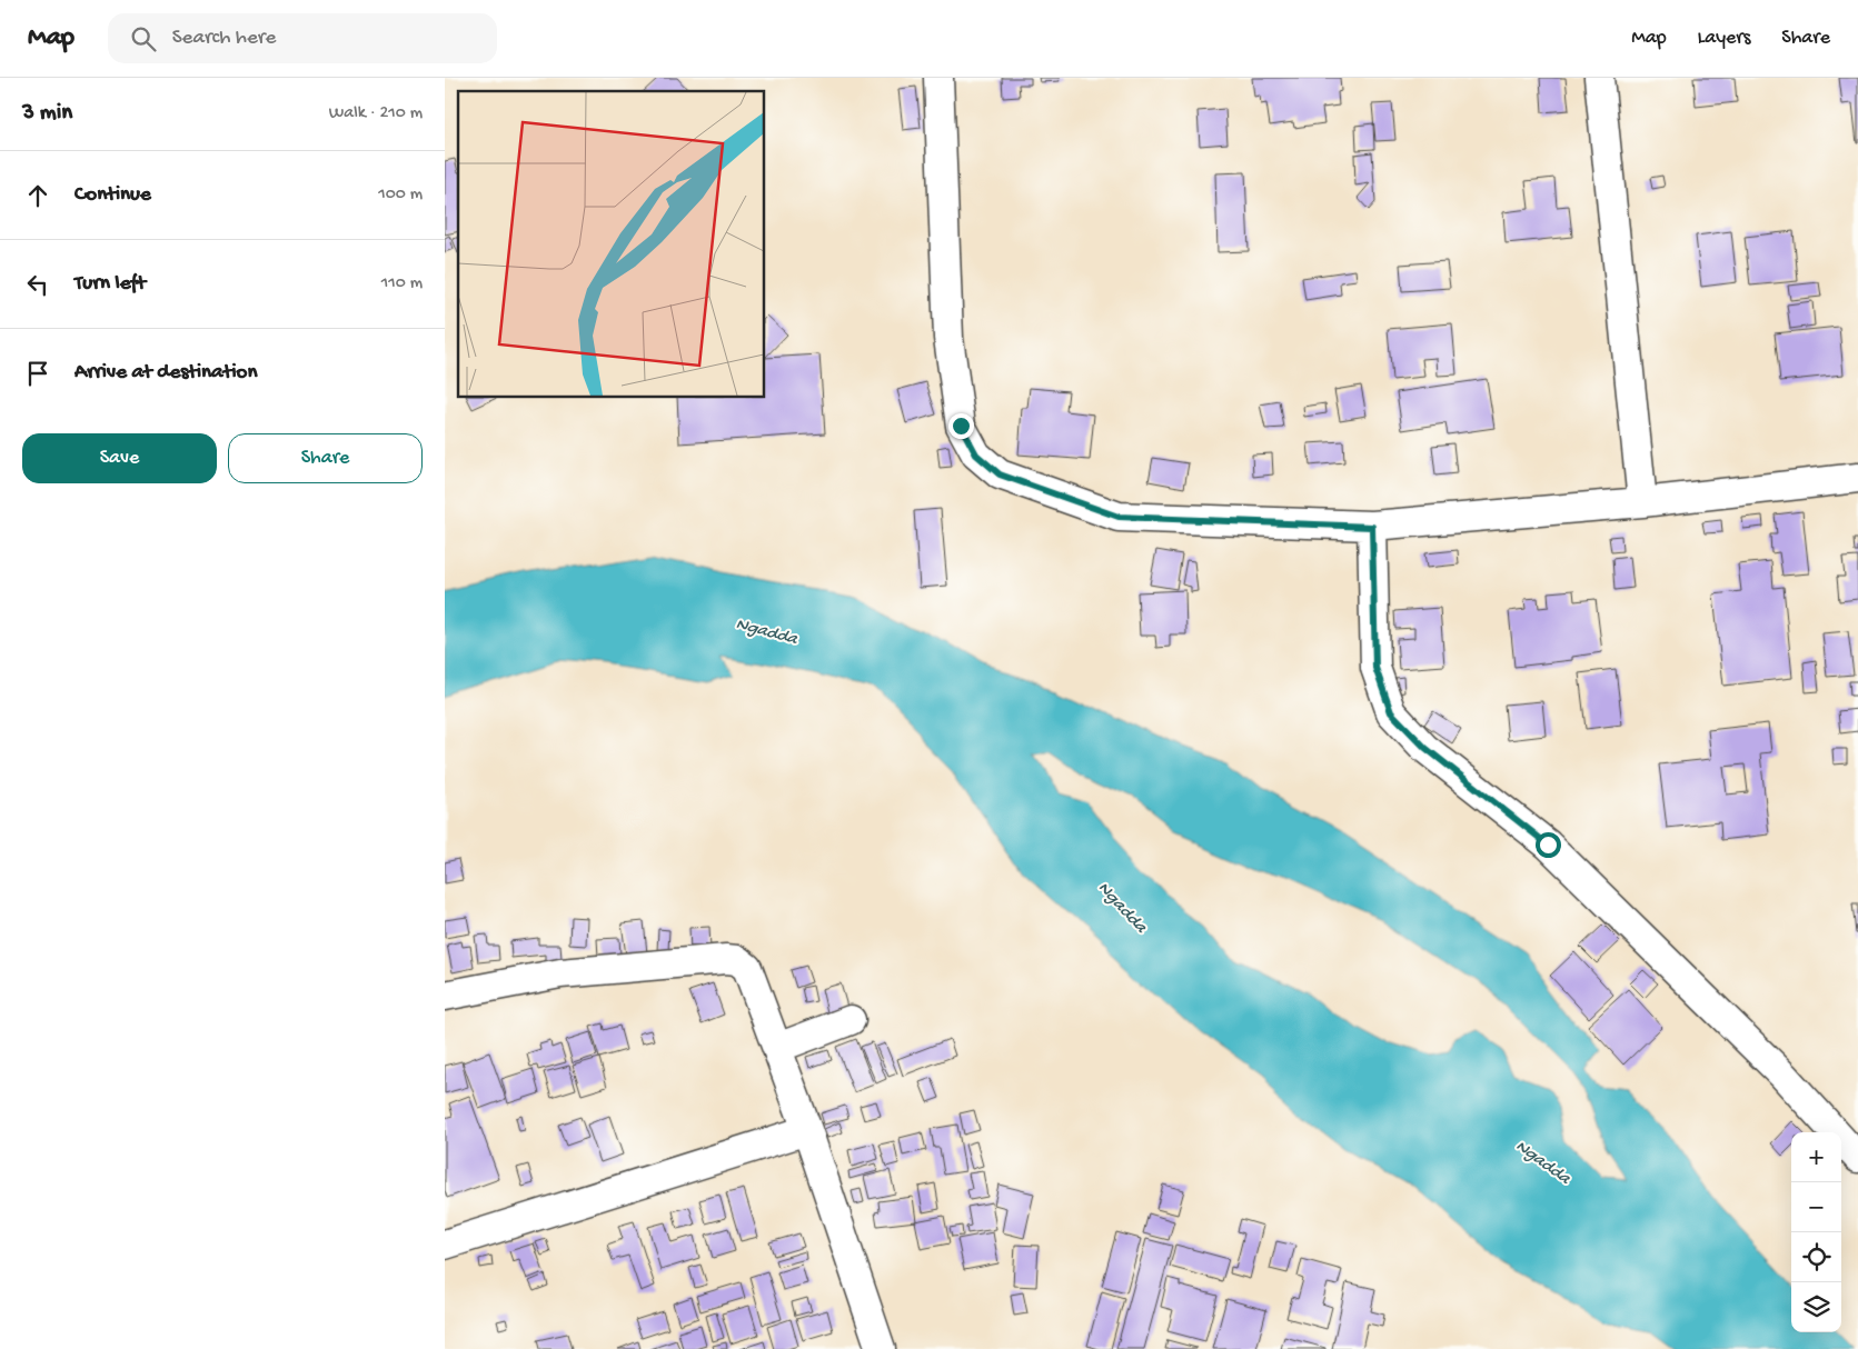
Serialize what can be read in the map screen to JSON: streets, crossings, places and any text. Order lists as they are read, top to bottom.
{
  "water": ["Ngadda"],
  "page": {
    "header": "Map",
    "search": "Search here",
    "nav": ["Map", "Layers", "Share"],
    "heading": ["3 min", "Walk · 210 m"],
    "list": [
      ["Continue", "100 m"],
      ["Turn left", "110 m"],
      "Arrive at destination"
    ],
    "buttons": ["Save", "Share"],
    "map_buttons": ["+", "−"]
  }
}
